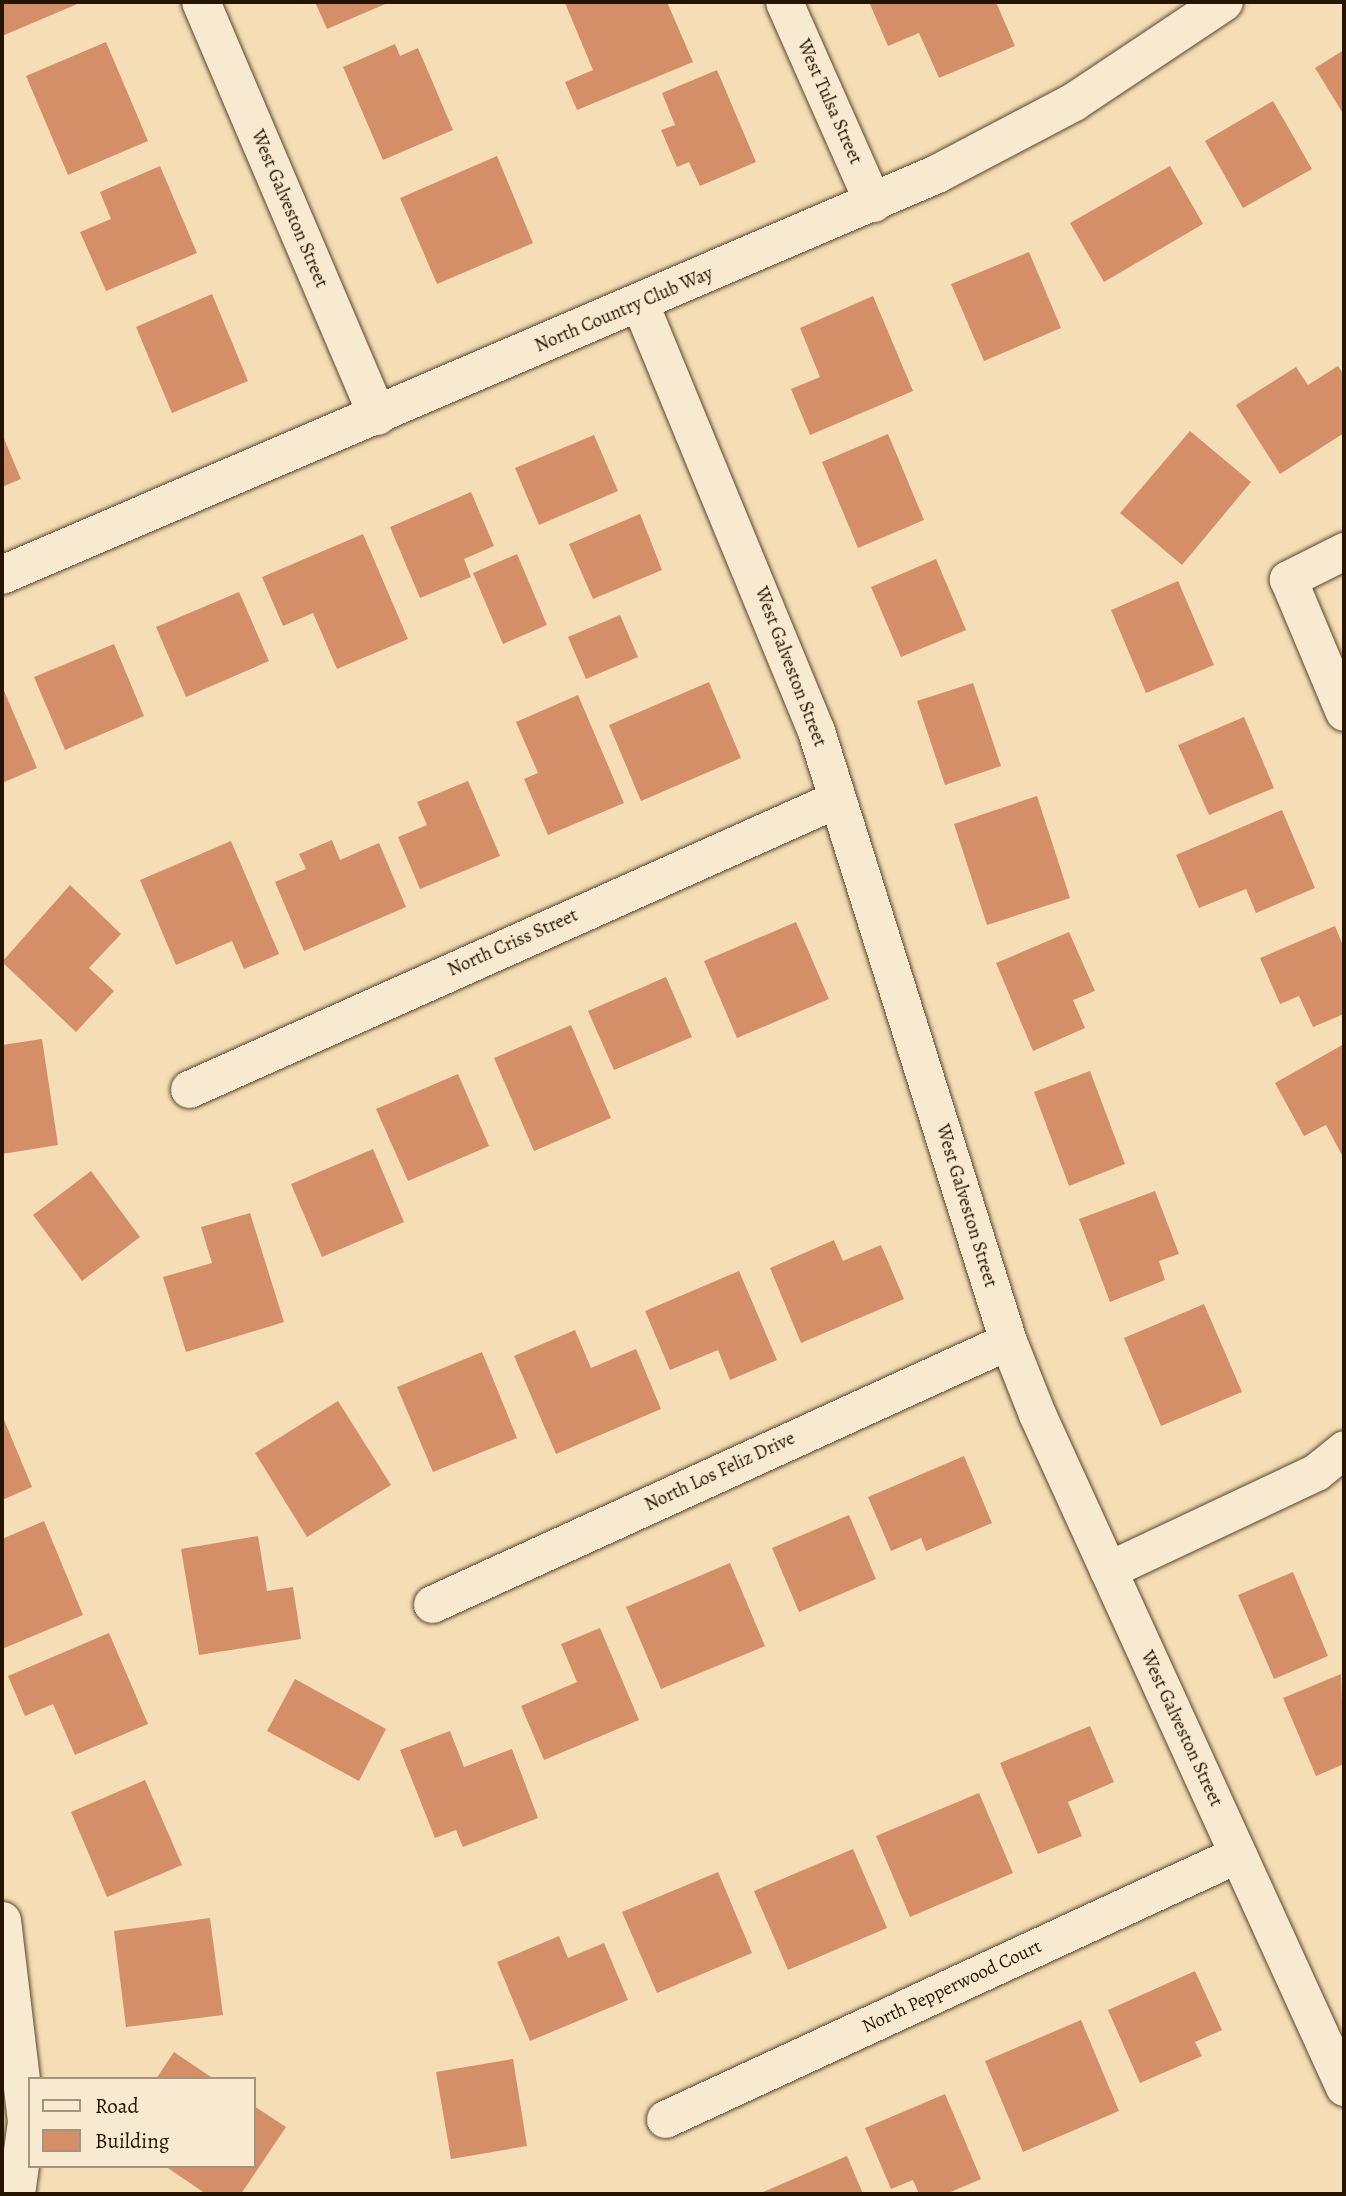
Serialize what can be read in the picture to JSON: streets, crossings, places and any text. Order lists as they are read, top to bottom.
{
  "streets": {
    "street": [
      "West Tulsa Street",
      "West Galveston Street",
      "North Country Club Way",
      "North Criss Street",
      "North Los Feliz Drive",
      "North Pepperwood Court"
    ]
  },
  "crossings": [
    ["West Tulsa Street", "North Country Club Way"],
    ["West Galveston Street", "North Country Club Way"],
    ["West Galveston Street", "North Criss Street"],
    ["West Galveston Street", "North Los Feliz Drive"],
    ["West Galveston Street", "North Pepperwood Court"]
  ],
  "legend": ["Road", "Building"]
}
